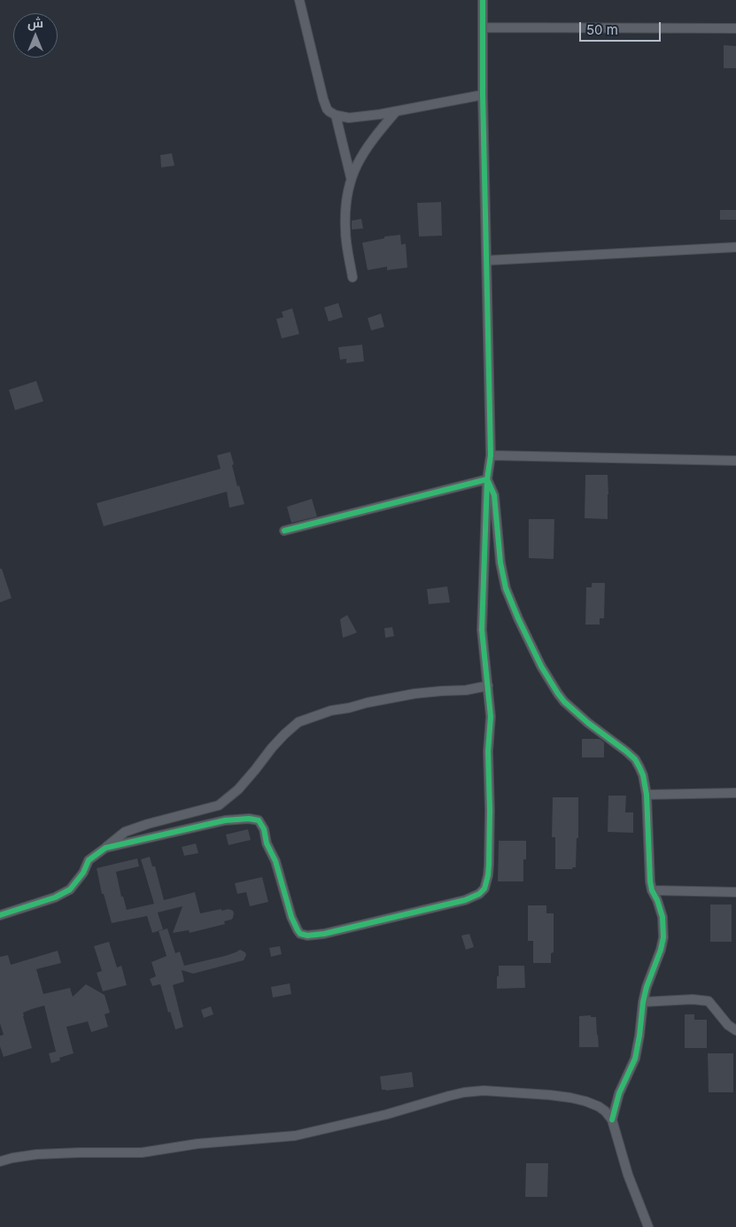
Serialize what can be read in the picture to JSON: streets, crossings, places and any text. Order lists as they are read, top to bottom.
{
  "scale_bar": "50 m",
  "north": "top"
}
